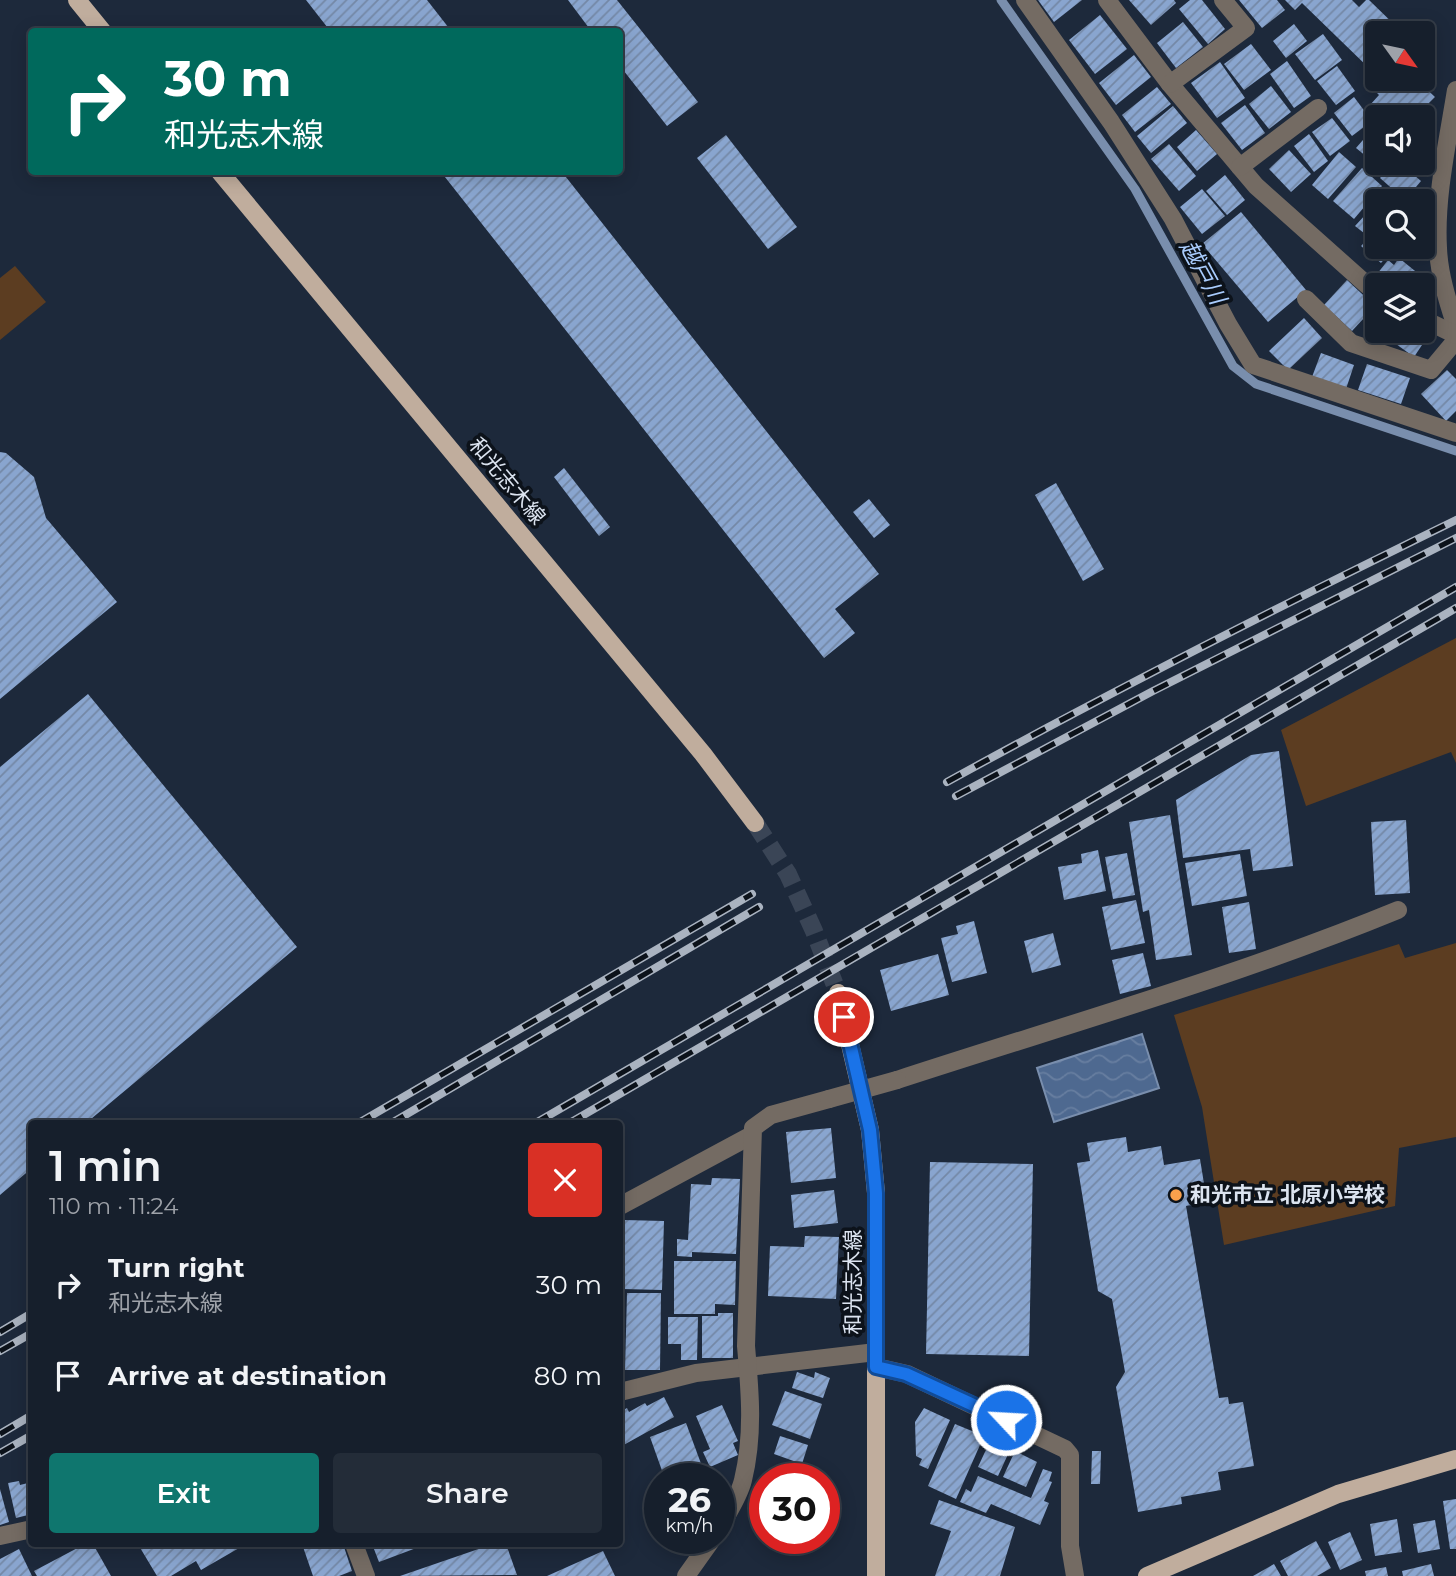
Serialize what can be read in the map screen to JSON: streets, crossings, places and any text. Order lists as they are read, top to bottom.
{
  "streets": {
    "main road": ["和光志木線"]
  },
  "water": ["越戸川"],
  "places": ["和光市立 北原小学校"],
  "north": "bottom right",
  "page": {
    "turn": ["30 m", "和光志木線"],
    "heading": ["1 min", "110 m · 11:24"],
    "list": [
      {
        "name": "Turn right",
        "note": "和光志木線",
        "value": "30 m"
      },
      {
        "name": "Arrive at destination",
        "value": "80 m"
      }
    ],
    "buttons": ["Exit", "Share"],
    "speed": "26 km/h",
    "limit": "30"
  }
}
